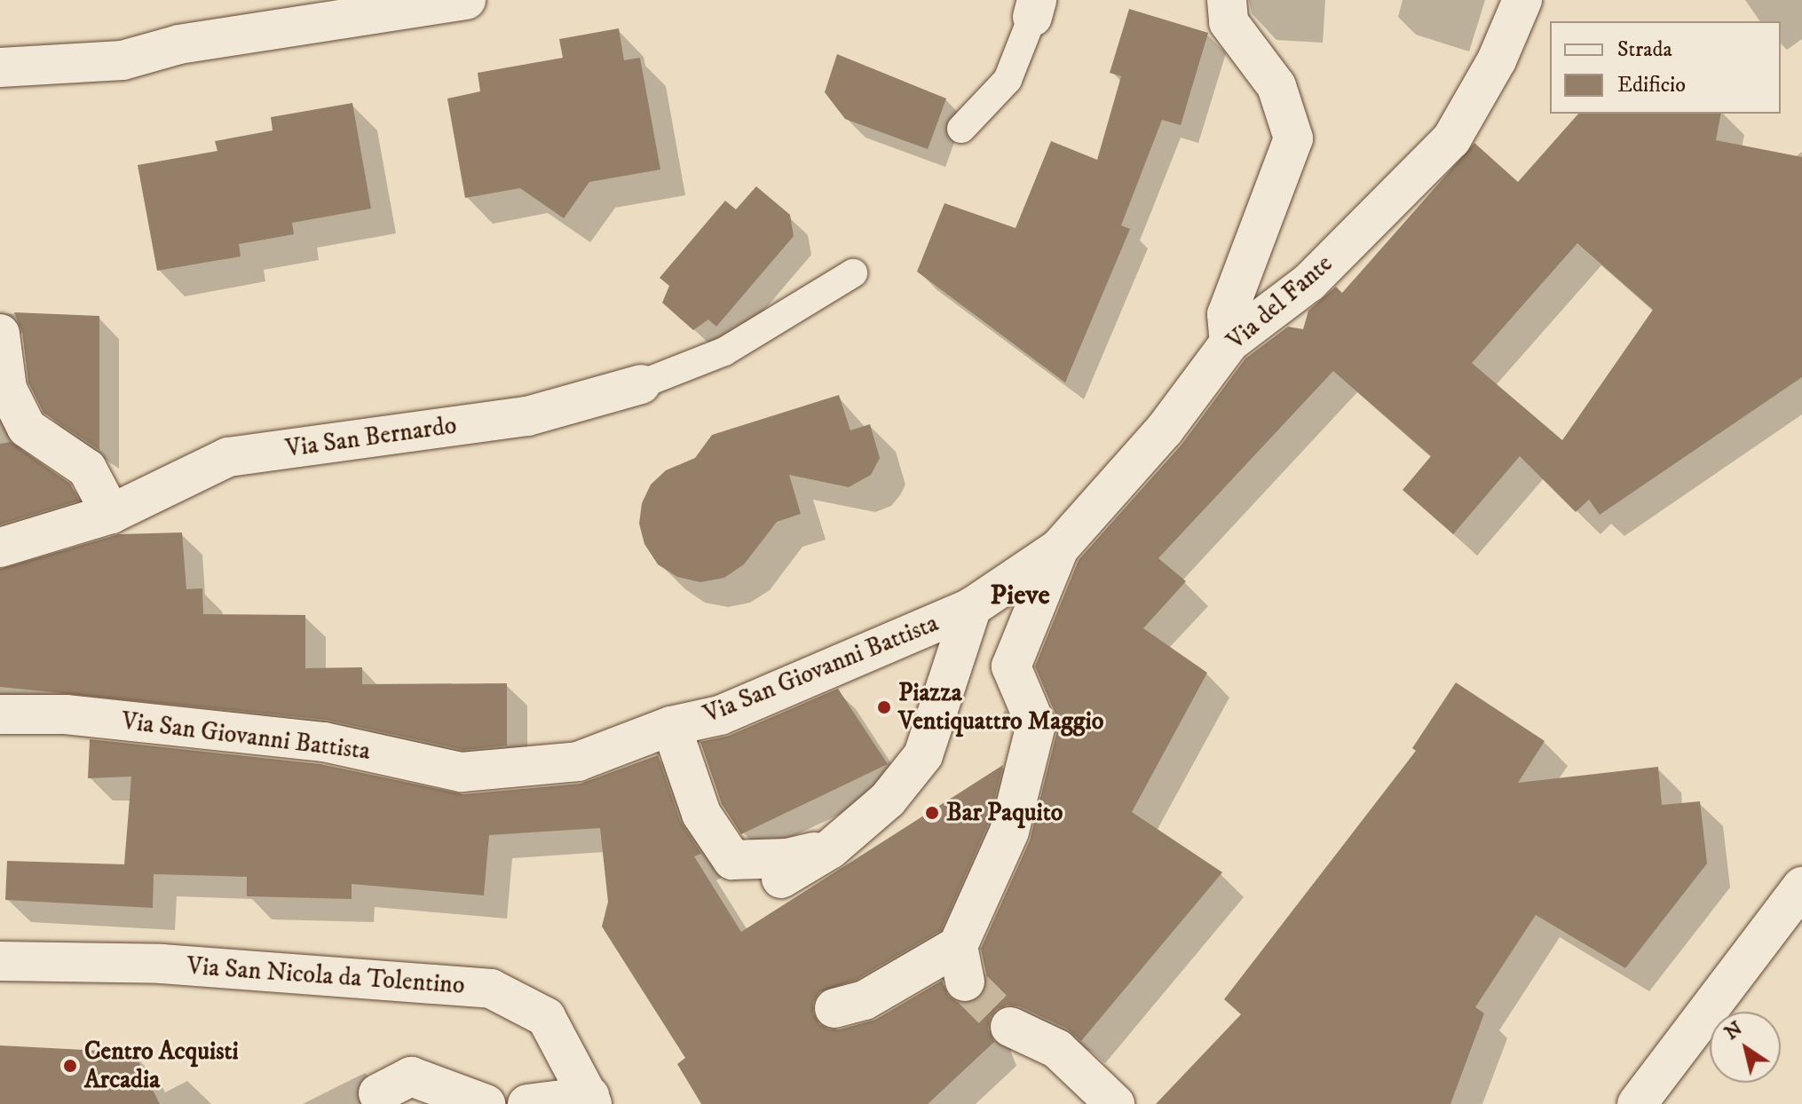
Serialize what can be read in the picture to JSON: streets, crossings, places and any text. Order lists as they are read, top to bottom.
{
  "streets": {
    "street": [
      "Via del Fante",
      "Via San Bernardo",
      "Via San Giovanni Battista",
      "Via San Nicola da Tolentino"
    ]
  },
  "crossings": [
    ["Via del Fante", "Via San Giovanni Battista"]
  ],
  "districts": ["Pieve"],
  "places": ["Piazza Ventiquattro Maggio", "Bar Paquito", "Centro Acquisti Arcadia"],
  "legend": ["Strada", "Edificio"],
  "north": "top left"
}
